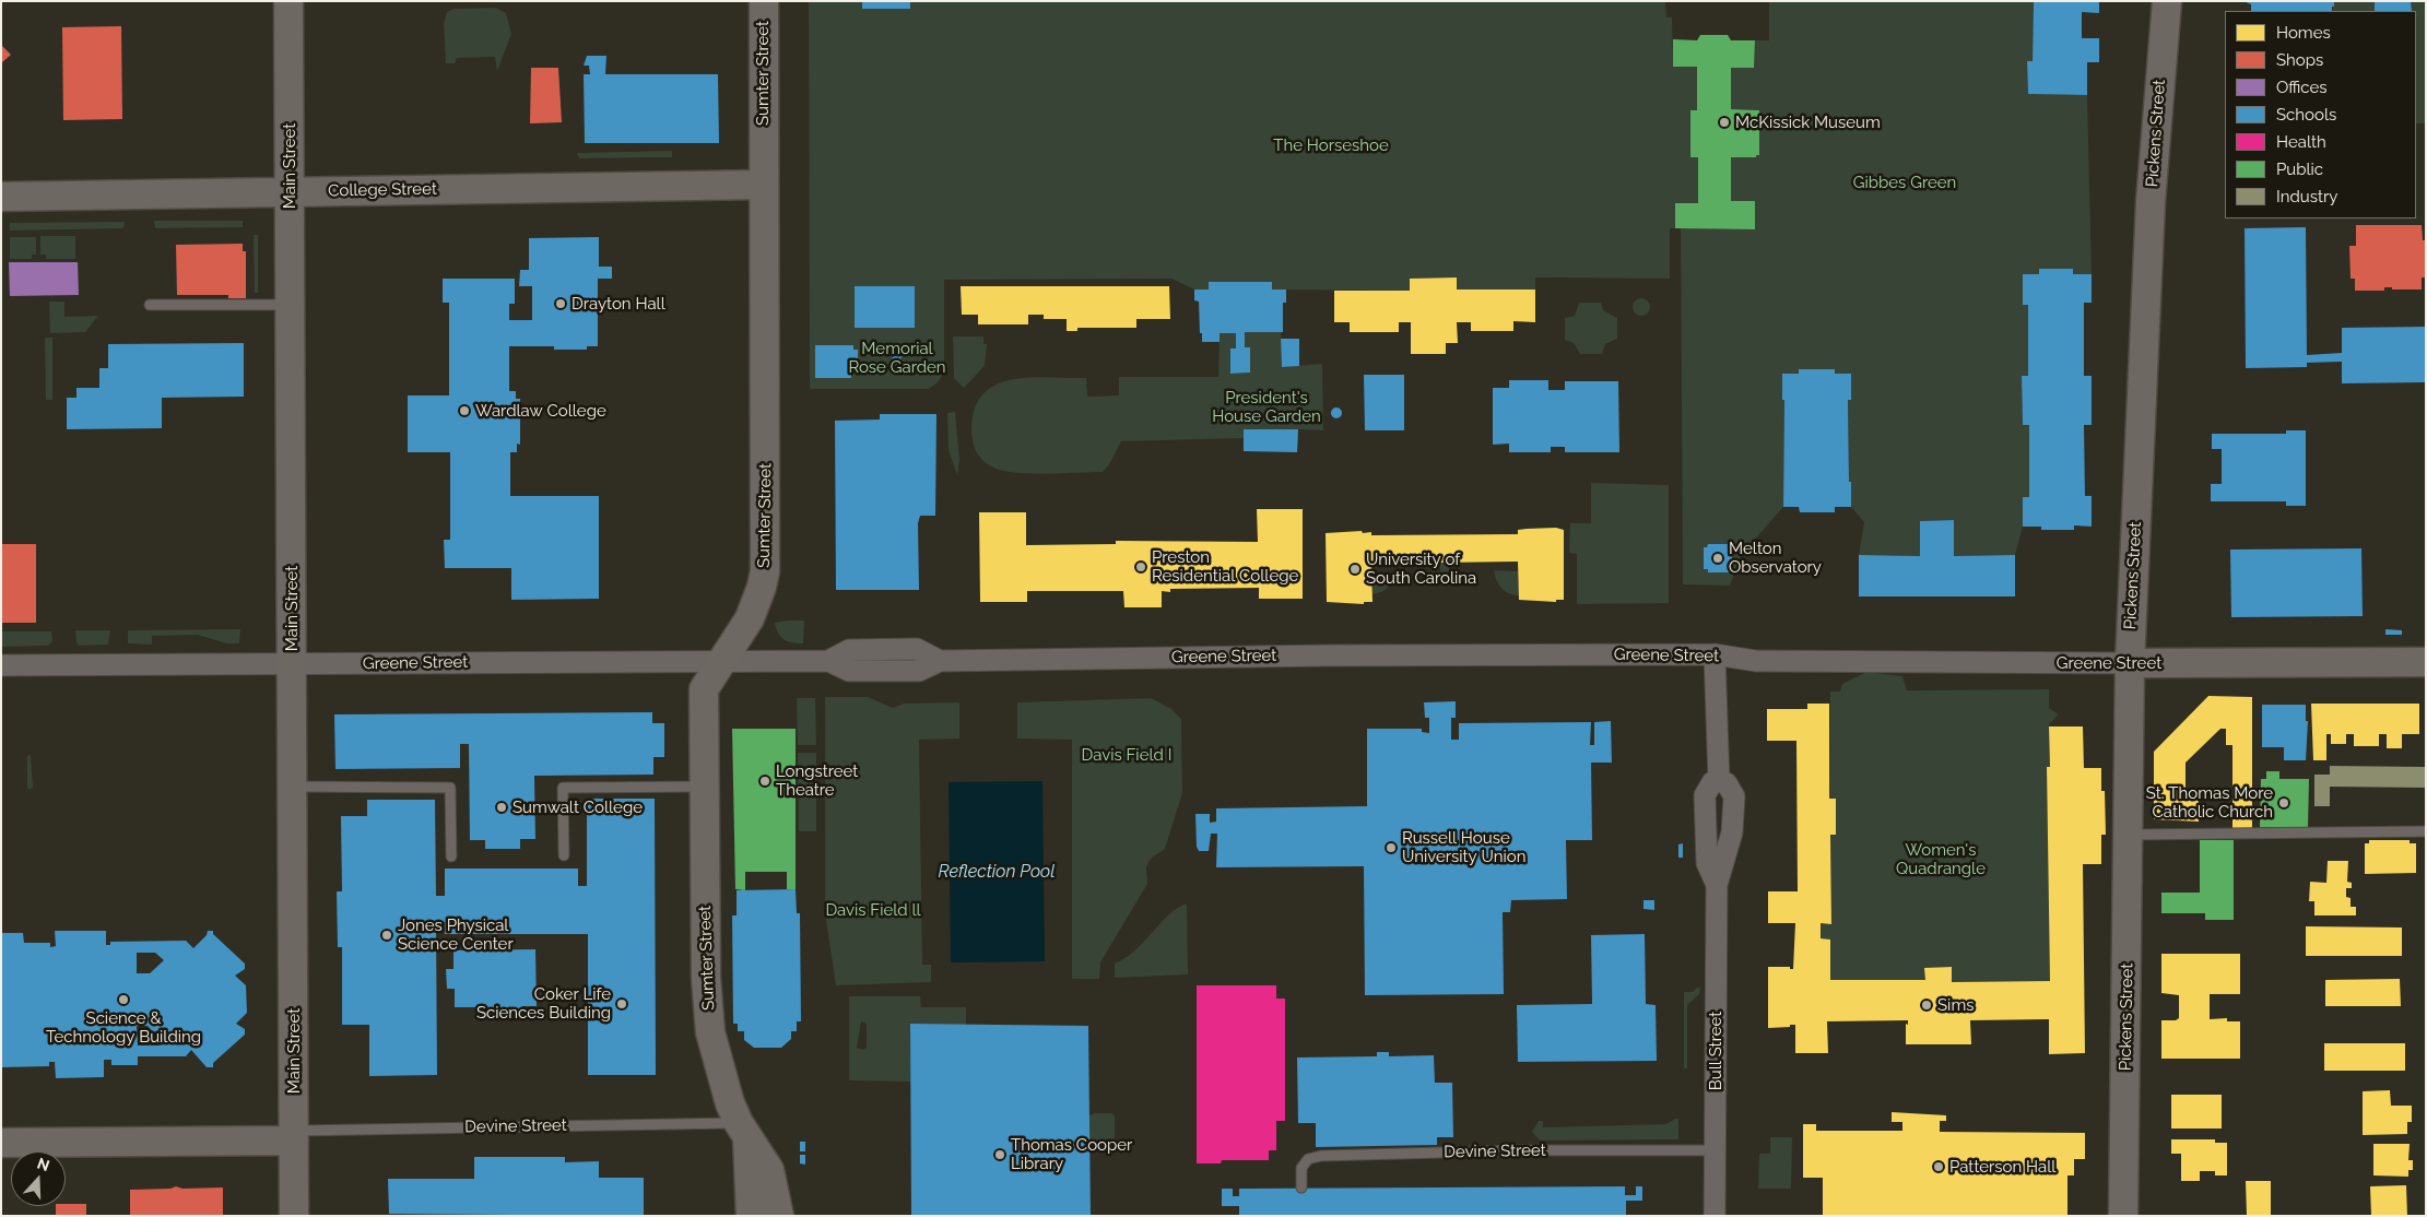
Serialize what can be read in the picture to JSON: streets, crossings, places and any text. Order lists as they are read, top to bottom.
{
  "streets": {
    "street": [
      "Sumter Street",
      "Pickens Street",
      "Main Street",
      "College Street",
      "Greene Street",
      "Bull Street",
      "Devine Street"
    ]
  },
  "crossings": [
    ["Sumter Street", "College Street"],
    ["Sumter Street", "Greene Street"],
    ["Sumter Street", "Devine Street"],
    ["Pickens Street", "Greene Street"],
    ["Main Street", "College Street"],
    ["Main Street", "Greene Street"],
    ["Main Street", "Devine Street"],
    ["Bull Street", "Devine Street"]
  ],
  "water": ["Reflection Pool"],
  "parks": [
    "The Horseshoe",
    "Gibbes Green",
    "Memorial Rose Garden",
    "President's House Garden",
    "Davis Field I",
    "Women's Quadrangle",
    "Davis Field ll"
  ],
  "places": [
    "McKissick Museum",
    "Drayton Hall",
    "Wardlaw College",
    "Melton Observatory",
    "Preston Residential College",
    "University of South Carolina",
    "Longstreet Theatre",
    "St. Thomas More Catholic Church",
    "Sumwalt College",
    "Russell House University Union",
    "Jones Physical Science Center",
    "Science & Technology Building",
    "Coker Life Sciences Building",
    "Sims",
    "Thomas Cooper Library",
    "Patterson Hall"
  ],
  "legend": [
    "Homes",
    "Shops",
    "Offices",
    "Schools",
    "Health",
    "Public",
    "Industry"
  ],
  "north": "top"
}
